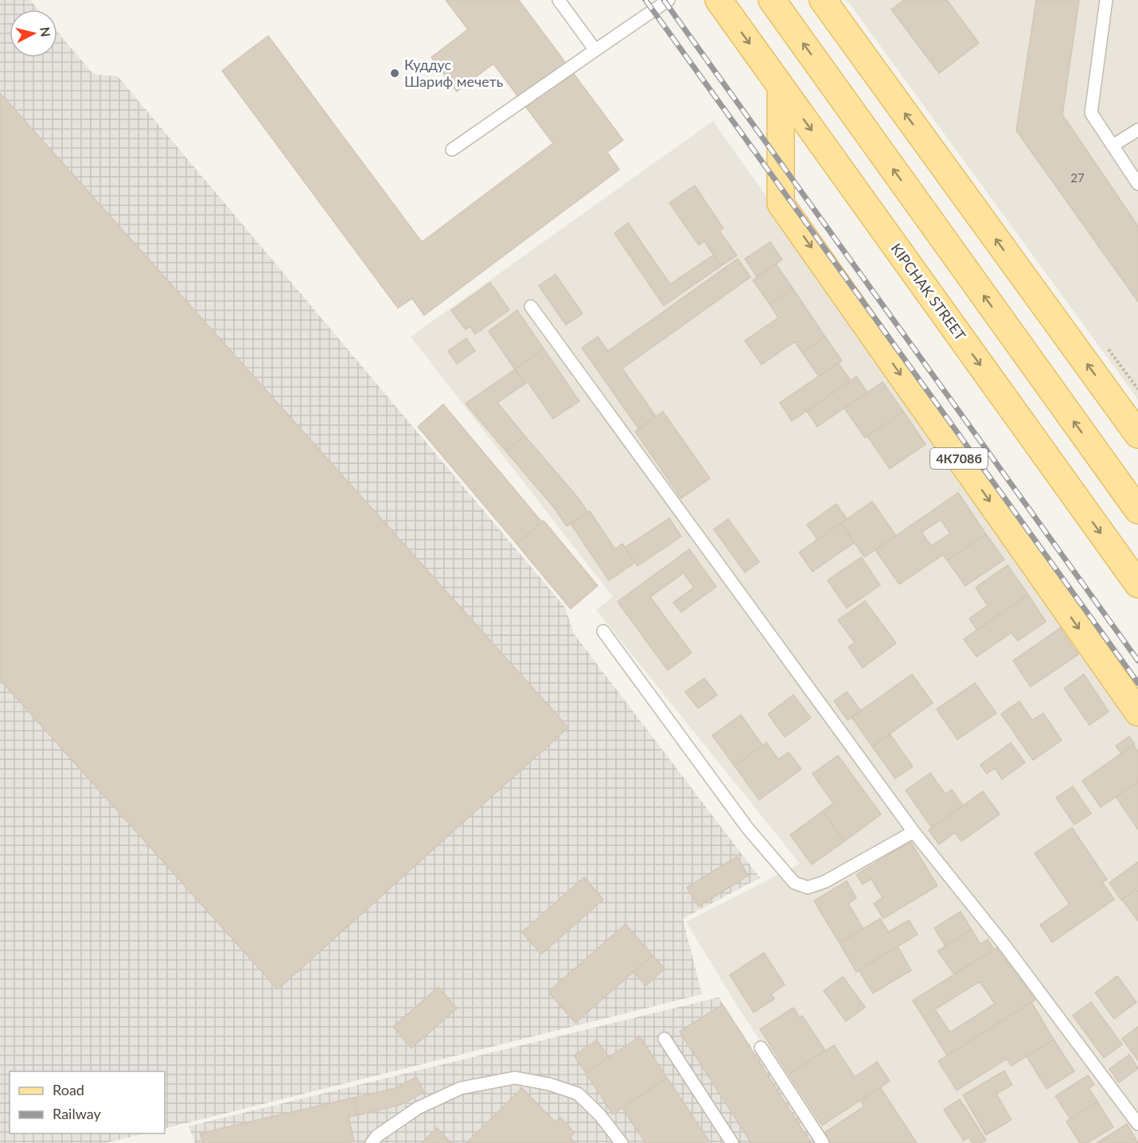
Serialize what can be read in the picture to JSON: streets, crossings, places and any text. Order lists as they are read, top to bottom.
{
  "streets": {
    "main road": ["KIPCHAK STREET", "4К708б"]
  },
  "crossings": [
    ["KIPCHAK STREET", "4К708б"]
  ],
  "places": ["Куддус Шариф мечеть"],
  "house_numbers": ["27"],
  "legend": ["Road", "Railway"],
  "north": "right"
}
